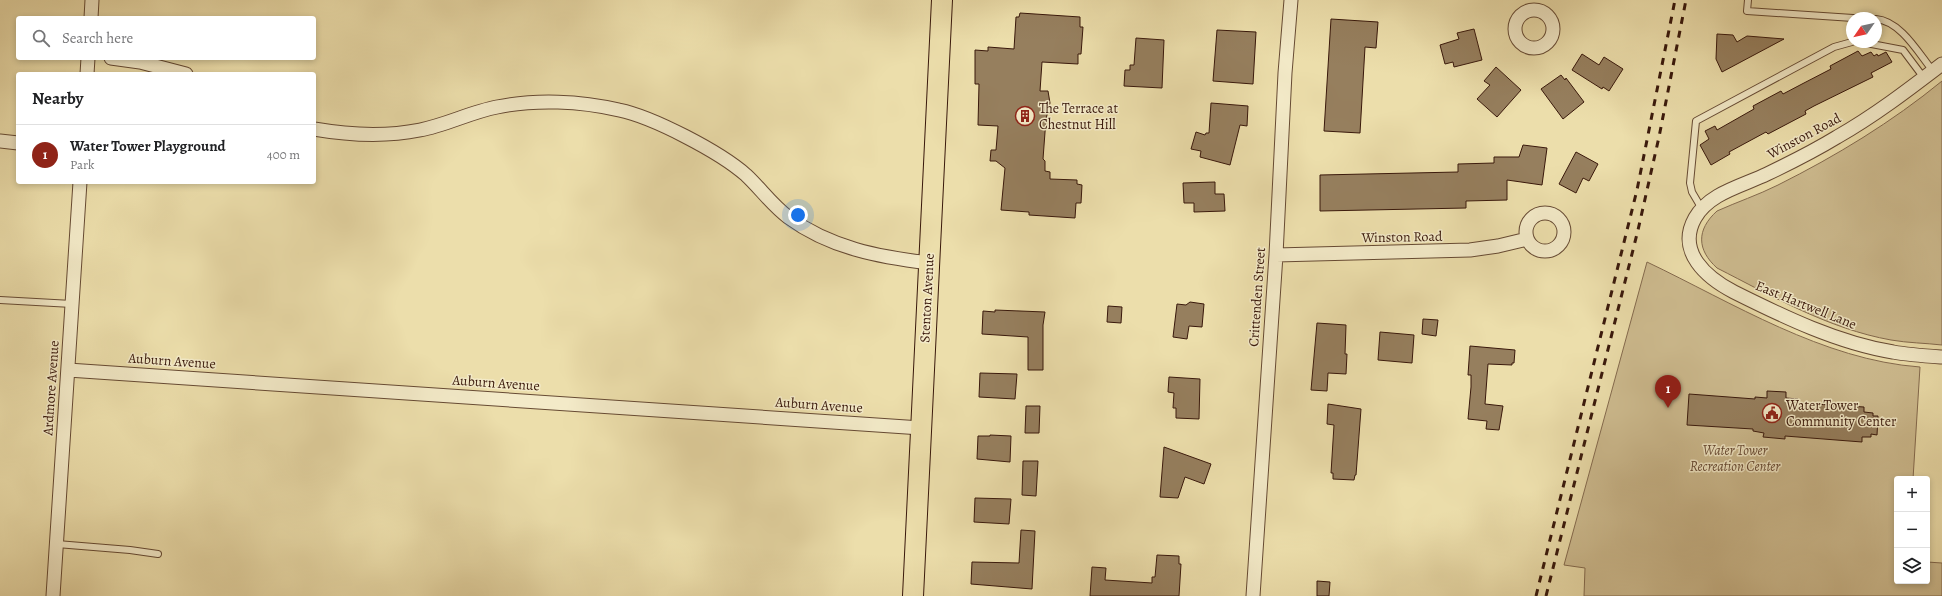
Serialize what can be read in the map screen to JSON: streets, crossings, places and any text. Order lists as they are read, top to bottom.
{
  "streets": {
    "main road": ["Stenton Avenue"],
    "street": [
      "Winston Road",
      "Crittenden Street",
      "East Hartwell Lane",
      "Auburn Avenue",
      "Ardmore Avenue"
    ]
  },
  "crossings": [
    ["Winston Road", "Crittenden Street"],
    ["Winston Road", "East Hartwell Lane"],
    ["Stenton Avenue", "Auburn Avenue"],
    ["Auburn Avenue", "Ardmore Avenue"]
  ],
  "parks": ["Water Tower Recreation Center"],
  "places": {
    "building": ["The Terrace at Chestnut Hill"],
    "public building": ["Water Tower Community Center"]
  },
  "north": "bottom left",
  "page": {
    "search": "Search here",
    "heading": "Nearby",
    "list": [
      {
        "mark": "1",
        "name": "Water Tower Playground",
        "note": "Park",
        "value": "400 m"
      }
    ],
    "pins": "1",
    "map_buttons": ["+", "−"]
  }
}
